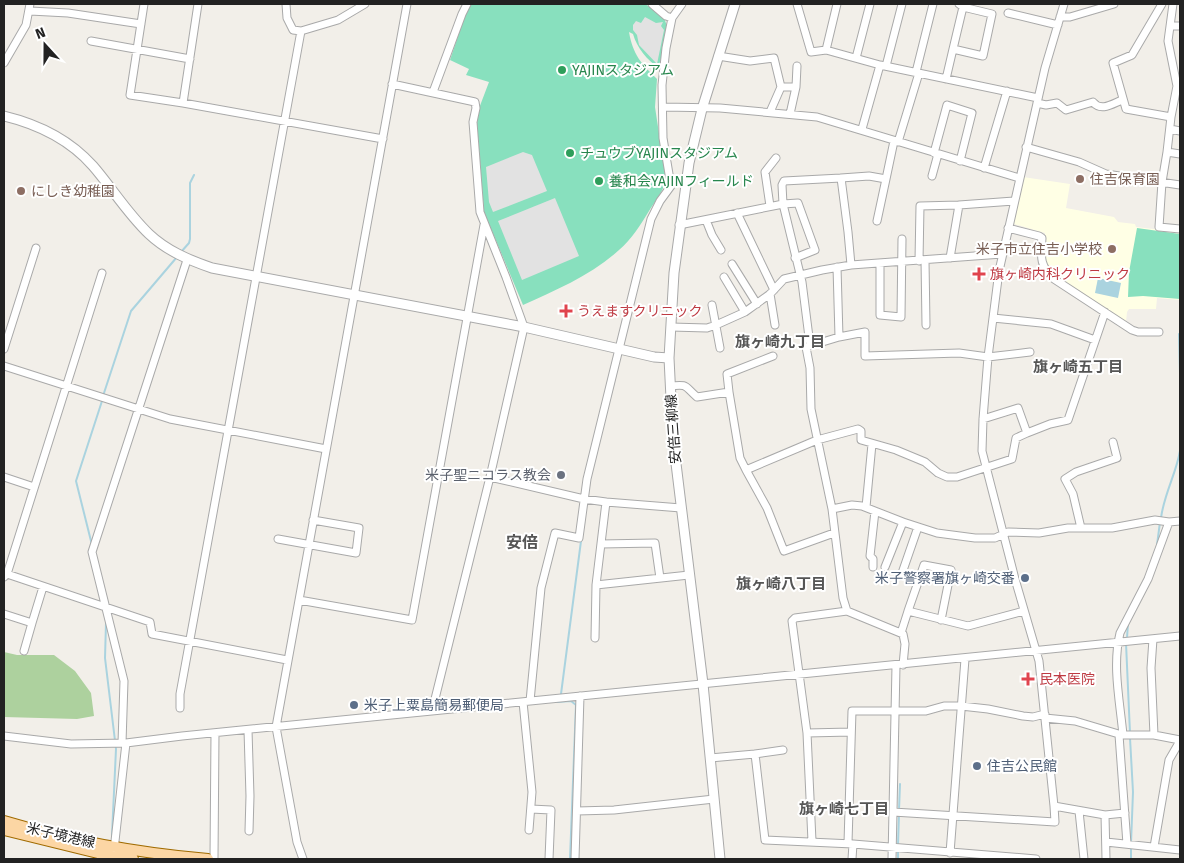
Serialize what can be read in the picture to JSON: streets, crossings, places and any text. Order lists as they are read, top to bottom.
{
  "streets": {
    "main road": ["米子境港線"],
    "street": ["安倍三柳線"]
  },
  "districts": [
    "旗ヶ崎九丁目",
    "旗ヶ崎五丁目",
    "安倍",
    "旗ヶ崎八丁目",
    "旗ヶ崎七丁目"
  ],
  "places": {
    "other": [
      "YAJINスタジアム",
      "チュウブYAJINスタジアム",
      "住吉保育園",
      "養和会YAJINフィールド",
      "にしき幼稚園",
      "米子市立住吉小学校",
      "米子聖ニコラス教会",
      "米子警察署旗ヶ崎交番",
      "米子上粟島簡易郵便局",
      "住吉公民館"
    ],
    "health": ["旗ヶ崎内科クリニック", "うえますクリニック", "民本医院"]
  },
  "north": "top"
}
